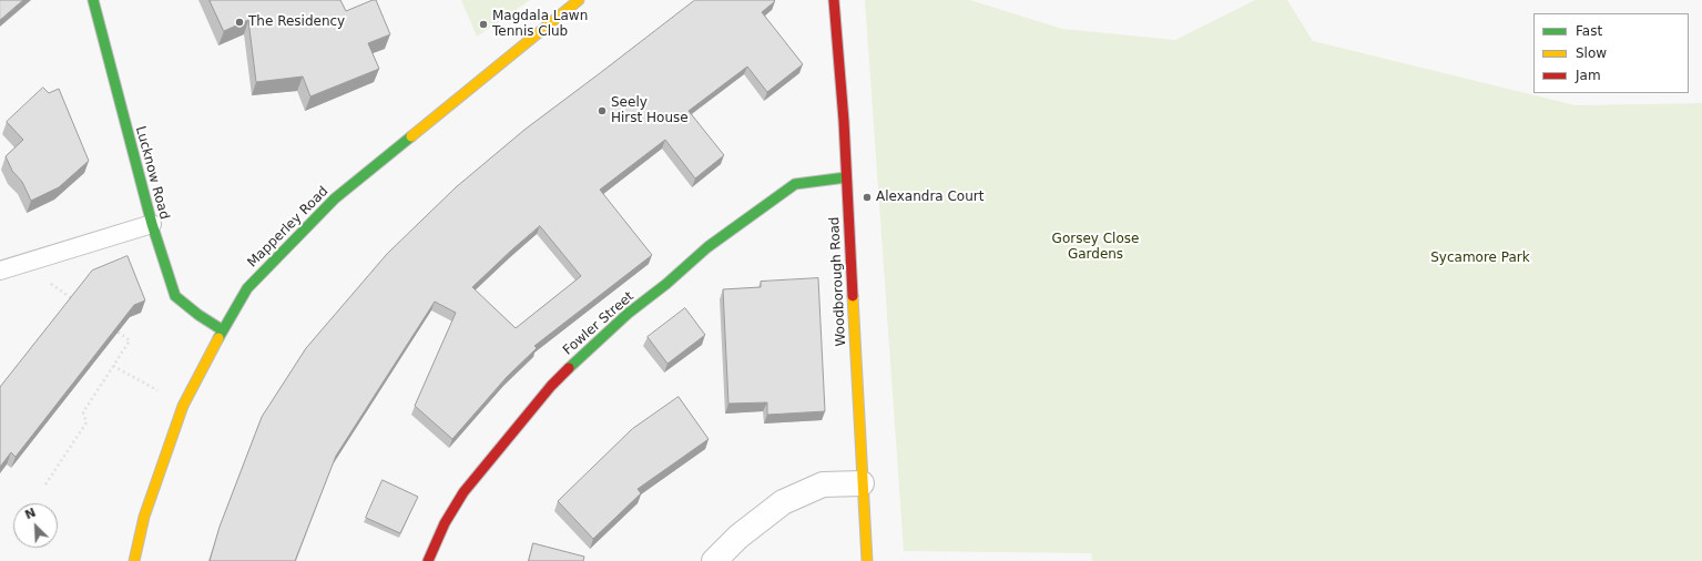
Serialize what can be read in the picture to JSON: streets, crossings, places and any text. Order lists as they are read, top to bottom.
{
  "streets": {
    "street": [
      "Lucknow Road",
      "Mapperley Road",
      "Woodborough Road",
      "Fowler Street"
    ]
  },
  "crossings": [
    ["Lucknow Road", "Mapperley Road"],
    ["Woodborough Road", "Fowler Street"]
  ],
  "parks": ["Gorsey Close Gardens", "Sycamore Park"],
  "places": [
    "The Residency",
    "Magdala Lawn Tennis Club",
    "Seely Hirst House",
    "Alexandra Court"
  ],
  "legend": ["Fast", "Slow", "Jam"],
  "north": "top left"
}
